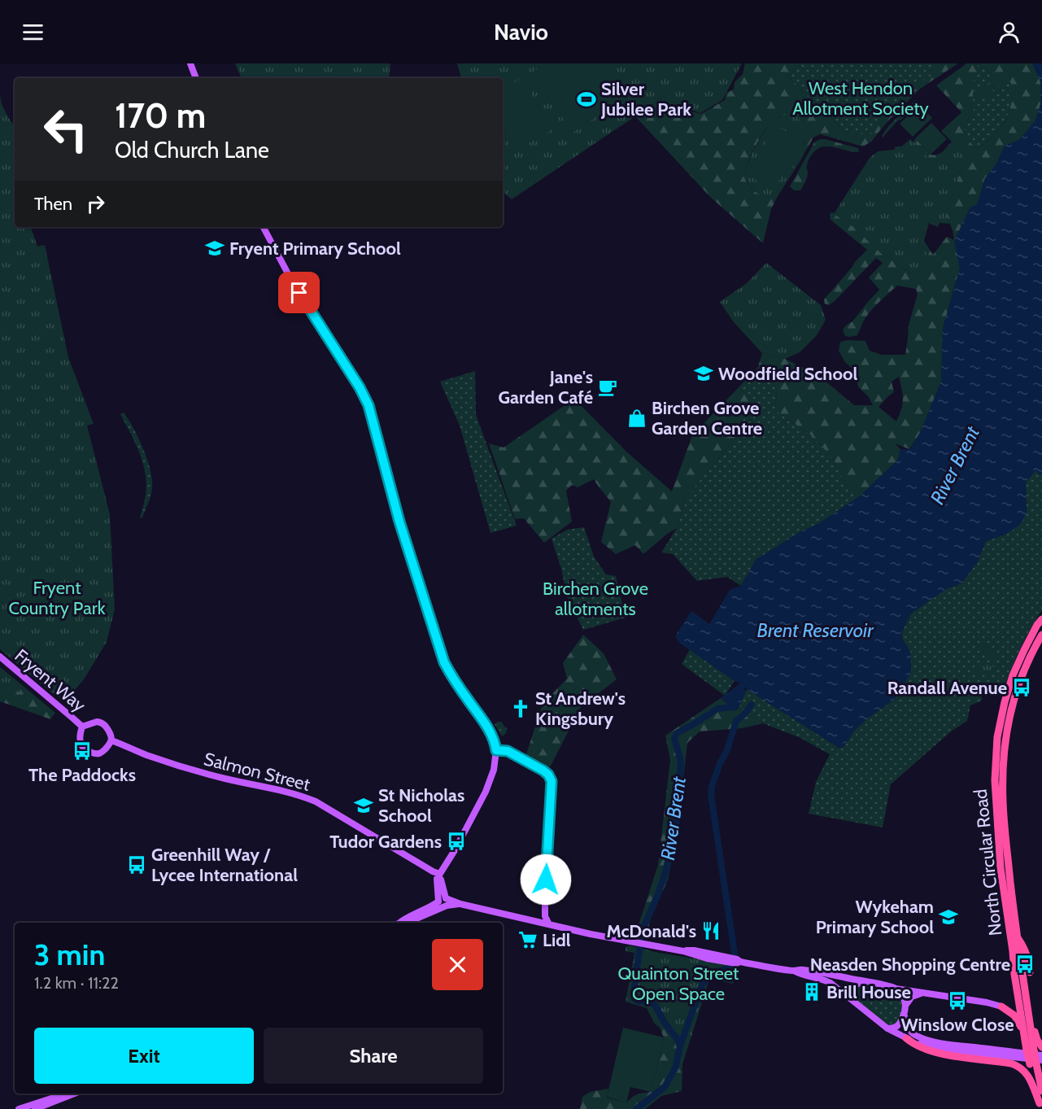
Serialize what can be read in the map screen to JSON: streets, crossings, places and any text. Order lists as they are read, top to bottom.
{
  "streets": {
    "highway": ["North Circular Road"],
    "main road": ["Fryent Way", "Salmon Street"]
  },
  "crossings": [
    ["Fryent Way", "Salmon Street"]
  ],
  "water": ["River Brent", "Brent Reservoir"],
  "parks": [
    "West Hendon Allotment Society",
    "Fryent Country Park",
    "Birchen Grove allotments",
    "Quainton Street Open Space"
  ],
  "places": {
    "sports": ["Silver Jubilee Park"],
    "school or university": [
      "Fryent Primary School",
      "Woodfield School",
      "St Nicholas School",
      "Wykeham Primary School"
    ],
    "cafe": ["Jane's Garden Café"],
    "shop": ["Birchen Grove Garden Centre"],
    "bus stop": [
      "Randall Avenue",
      "The Paddocks",
      "Tudor Gardens",
      "Greenhill Way / Lycee International",
      "Neasden Shopping Centre",
      "Winslow Close"
    ],
    "church": ["St Andrew's Kingsbury"],
    "restaurant": ["McDonald's"],
    "supermarket": ["Lidl"],
    "building": ["Brill House"]
  },
  "page": {
    "header": "Navio",
    "turn": ["170 m", "Old Church Lane"],
    "then": "Then",
    "heading": ["3 min", "1.2 km · 11:22"],
    "buttons": ["Exit", "Share"]
  }
}
